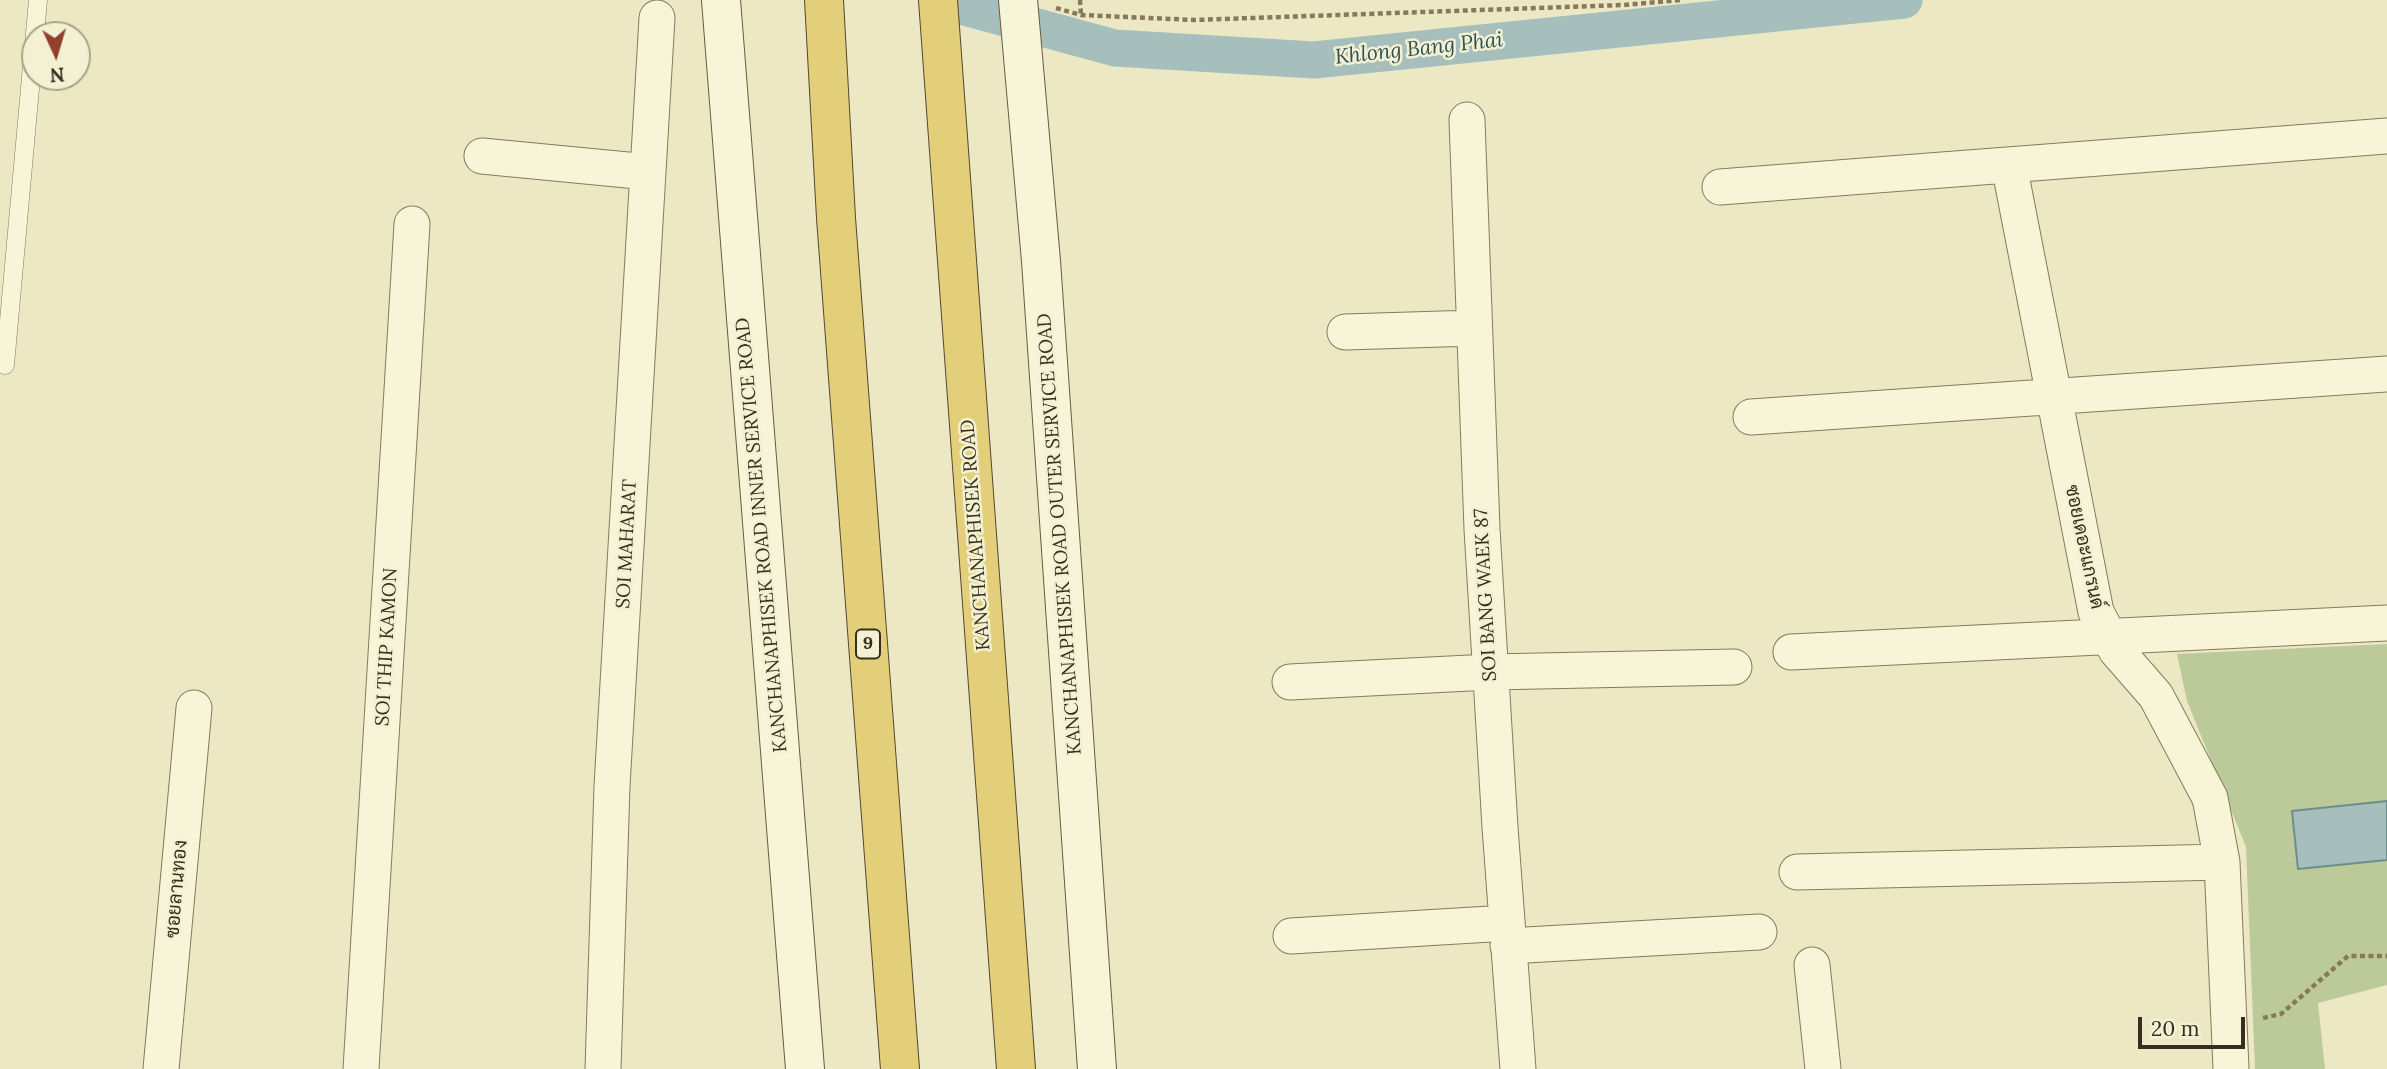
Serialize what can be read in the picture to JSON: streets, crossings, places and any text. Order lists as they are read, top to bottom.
{
  "streets": {
    "highway": ["KANCHANAPHISEK ROAD", "9"],
    "main road": ["KANCHANAPHISEK ROAD OUTER SERVICE ROAD", "KANCHANAPHISEK ROAD INNER SERVICE ROAD"],
    "street": [
      "SOI MAHARAT",
      "ซอยเดอะแกรนด์",
      "SOI BANG WAEK 87",
      "SOI THIP KAMON",
      "ซอยลานทอง"
    ]
  },
  "water": ["Khlong Bang Phai"],
  "scale_bar": "20 m",
  "north": "bottom"
}
